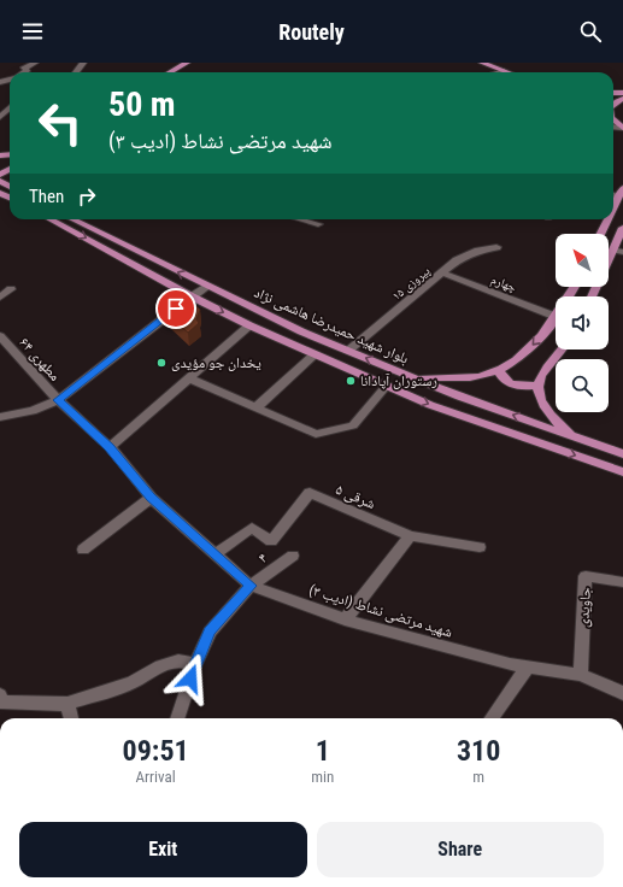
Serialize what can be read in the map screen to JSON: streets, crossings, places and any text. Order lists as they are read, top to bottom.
{
  "streets": {
    "main road": ["بلوار شهید حمیدرضا هاشمی نژاد"],
    "street": [
      "پیروزی ۱۵",
      "چهارم",
      "مطهری ۶۴",
      "۵ شرقی",
      "۴",
      "جاویدی",
      "شهید مرتضی نشاط (ادیب ۳)"
    ]
  },
  "crossings": [
    ["پیروزی ۱۵", "چهارم"],
    ["پیروزی ۱۵", "بلوار شهید حمیدرضا هاشمی نژاد"],
    ["مطهری ۶۴", "شهید مرتضی نشاط (ادیب ۳)"],
    ["۵ شرقی", "شهید مرتضی نشاط (ادیب ۳)"],
    ["۴", "شهید مرتضی نشاط (ادیب ۳)"],
    ["جاویدی", "شهید مرتضی نشاط (ادیب ۳)"]
  ],
  "places": ["یخدان جو مؤیدی", "رستوران آپادانا"],
  "north": "top left",
  "page": {
    "header": "Routely",
    "turn": ["50 m", "شهید مرتضی نشاط (ادیب ۳)"],
    "then": "Then",
    "eta": [
      "09:51",
      "Arrival",
      "1",
      "min",
      "310",
      "m"
    ],
    "buttons": ["Exit", "Share"]
  }
}
